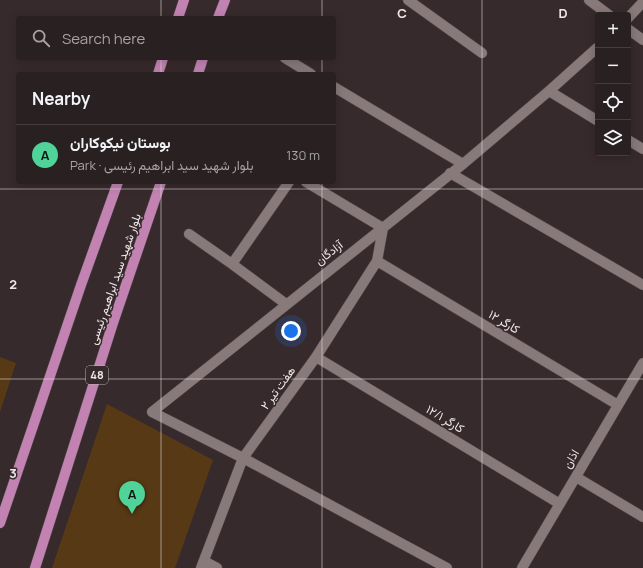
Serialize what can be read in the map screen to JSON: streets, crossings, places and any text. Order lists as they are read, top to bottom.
{
  "streets": {
    "main road": ["بلوار شهید سید ابراهیم رئیسی", "48"],
    "street": [
      "آزادگان",
      "کارگر ۱۲",
      "هفت تیر ۲",
      "کارگر ۱۲/۱",
      "اذان"
    ]
  },
  "crossings": [
    ["آزادگان", "هفت تیر ۲"],
    ["کارگر ۱۲", "هفت تیر ۲"],
    ["کارگر ۱۲", "اذان"],
    ["هفت تیر ۲", "کارگر ۱۲/۱"],
    ["کارگر ۱۲/۱", "اذان"]
  ],
  "page": {
    "map_buttons": ["+", "−"],
    "search": "Search here",
    "heading": "Nearby",
    "list": [
      {
        "mark": "A",
        "name": "بوستان نیکوکاران",
        "note": "Park · بلوار شهید سید ابراهیم رئیسی",
        "value": "130 m"
      }
    ],
    "pins": "A"
  },
  "grid": {
    "columns": ["C", "D"],
    "rows": ["2", "3"]
  }
}
